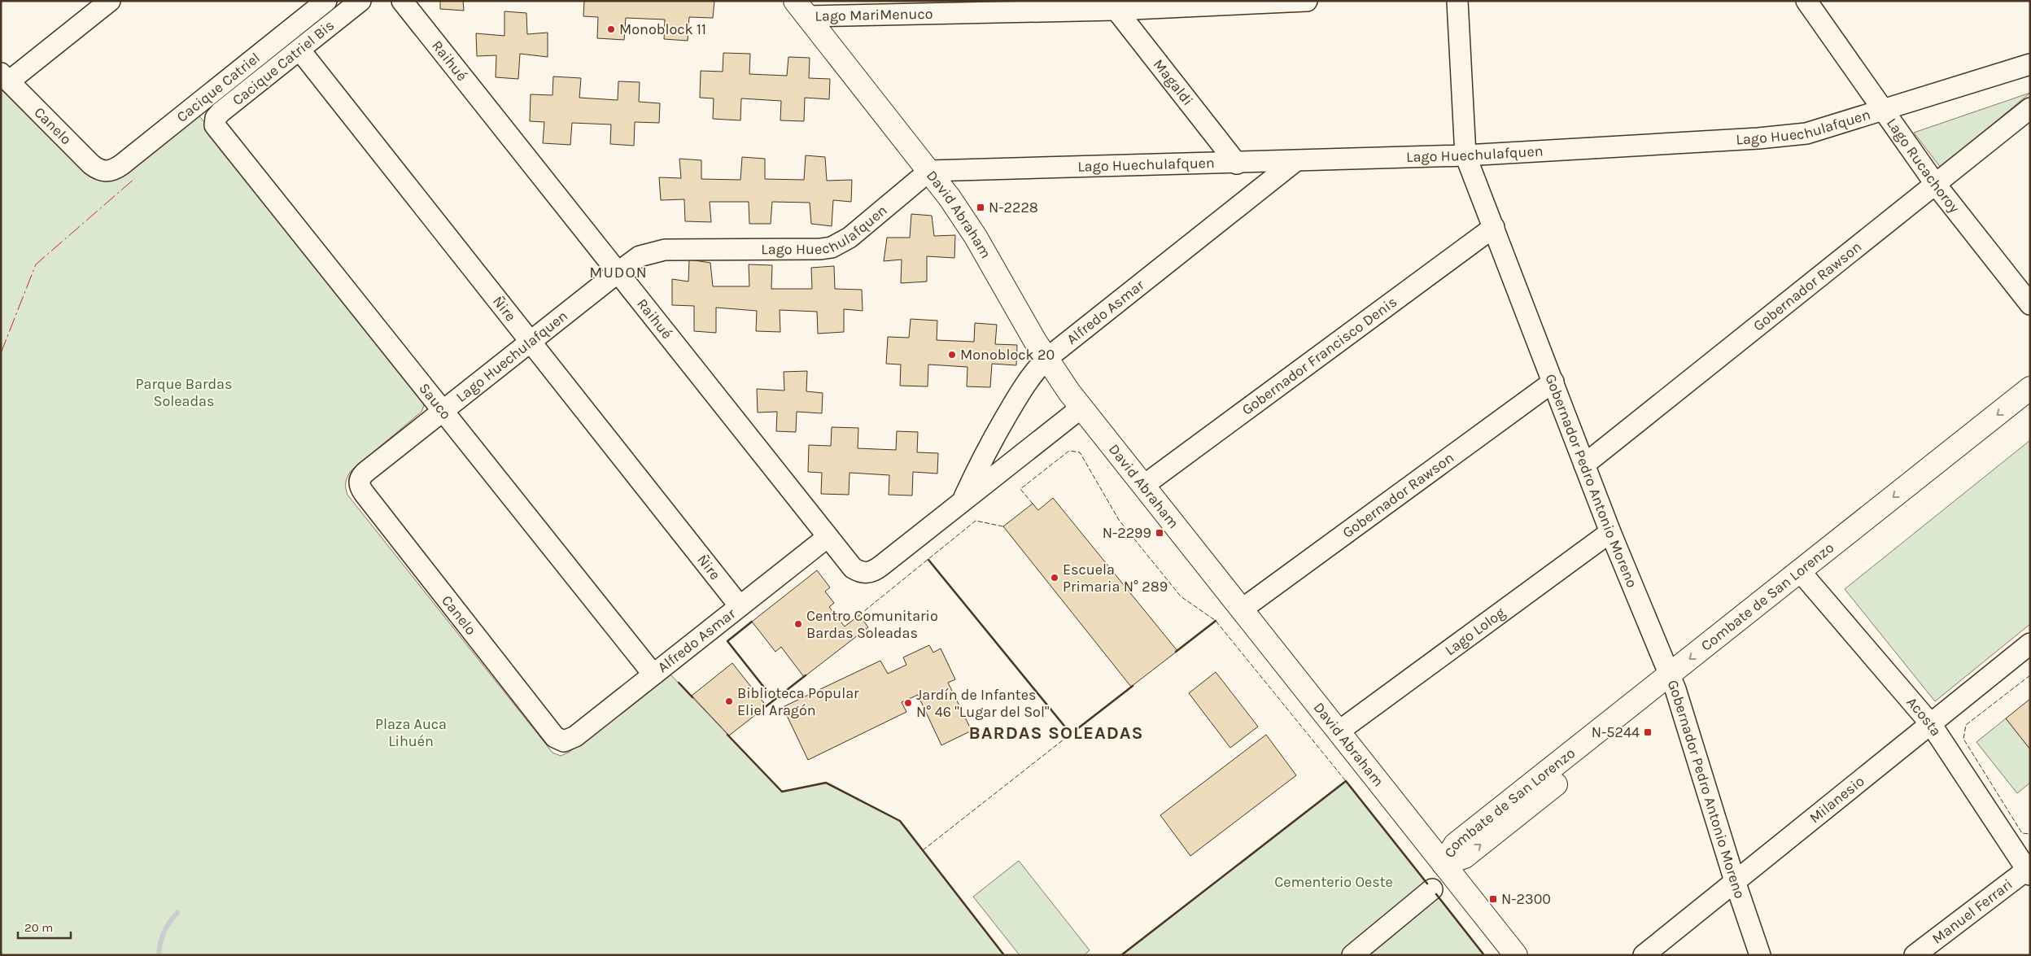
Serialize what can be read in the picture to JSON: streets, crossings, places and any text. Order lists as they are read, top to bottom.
{
  "streets": {
    "main road": ["David Abraham", "Combate de San Lorenzo"],
    "street": [
      "Lago MariMenuco",
      "Raihué",
      "Cacique Catriel Bis",
      "Magaldi",
      "Cacique Catriel",
      "Canelo",
      "Lago Huechulafquen",
      "Lago Rucachoroy",
      "Gobernador Rawson",
      "Ñire",
      "Alfredo Asmar",
      "Gobernador Francisco Denis",
      "Sauco",
      "Gobernador Pedro Antonio Moreno",
      "Lago Lolog",
      "Acosta",
      "Milanesio",
      "Manuel Ferrari"
    ]
  },
  "crossings": [
    ["Lago MariMenuco", "Magaldi"],
    ["Lago MariMenuco", "David Abraham"],
    ["Raihué", "Lago Huechulafquen"],
    ["Raihué", "Alfredo Asmar"],
    ["Cacique Catriel Bis", "Ñire"],
    ["Cacique Catriel Bis", "Sauco"],
    ["Magaldi", "Lago Huechulafquen"],
    ["Cacique Catriel", "Canelo"],
    ["Canelo", "Lago Huechulafquen"],
    ["Canelo", "Alfredo Asmar"],
    ["Lago Huechulafquen", "Lago Rucachoroy"],
    ["Lago Huechulafquen", "David Abraham"],
    ["Lago Huechulafquen", "Ñire"],
    ["Lago Huechulafquen", "Alfredo Asmar"],
    ["Lago Huechulafquen", "Sauco"],
    ["Lago Huechulafquen", "Gobernador Pedro Antonio Moreno"],
    ["Lago Rucachoroy", "Gobernador Rawson"],
    ["David Abraham", "Gobernador Rawson"],
    ["David Abraham", "Alfredo Asmar"],
    ["David Abraham", "Gobernador Francisco Denis"],
    ["David Abraham", "Combate de San Lorenzo"],
    ["David Abraham", "Lago Lolog"],
    ["Gobernador Rawson", "Gobernador Pedro Antonio Moreno"],
    ["Ñire", "Alfredo Asmar"],
    ["Alfredo Asmar", "Sauco"],
    ["Gobernador Francisco Denis", "Gobernador Pedro Antonio Moreno"],
    ["Gobernador Pedro Antonio Moreno", "Combate de San Lorenzo"],
    ["Gobernador Pedro Antonio Moreno", "Lago Lolog"],
    ["Gobernador Pedro Antonio Moreno", "Milanesio"],
    ["Combate de San Lorenzo", "Acosta"],
    ["Acosta", "Milanesio"],
    ["Acosta", "Manuel Ferrari"]
  ],
  "districts": ["MUDON", "BARDAS SOLEADAS"],
  "parks": ["Parque Bardas Soleadas", "Plaza Auca Lihuén", "Cementerio Oeste"],
  "places": {
    "other": [
      "Monoblock 11",
      "Monoblock 20",
      "Escuela Primaria N° 289",
      "Centro Comunitario Bardas Soleadas",
      "Biblioteca Popular Eliel Aragón",
      "Jardín de Infantes N° 46 \"Lugar del Sol\""
    ],
    "transit": [
      "N-2228",
      "N-2299",
      "N-5244",
      "N-2300"
    ]
  },
  "scale_bar": "20 m"
}
